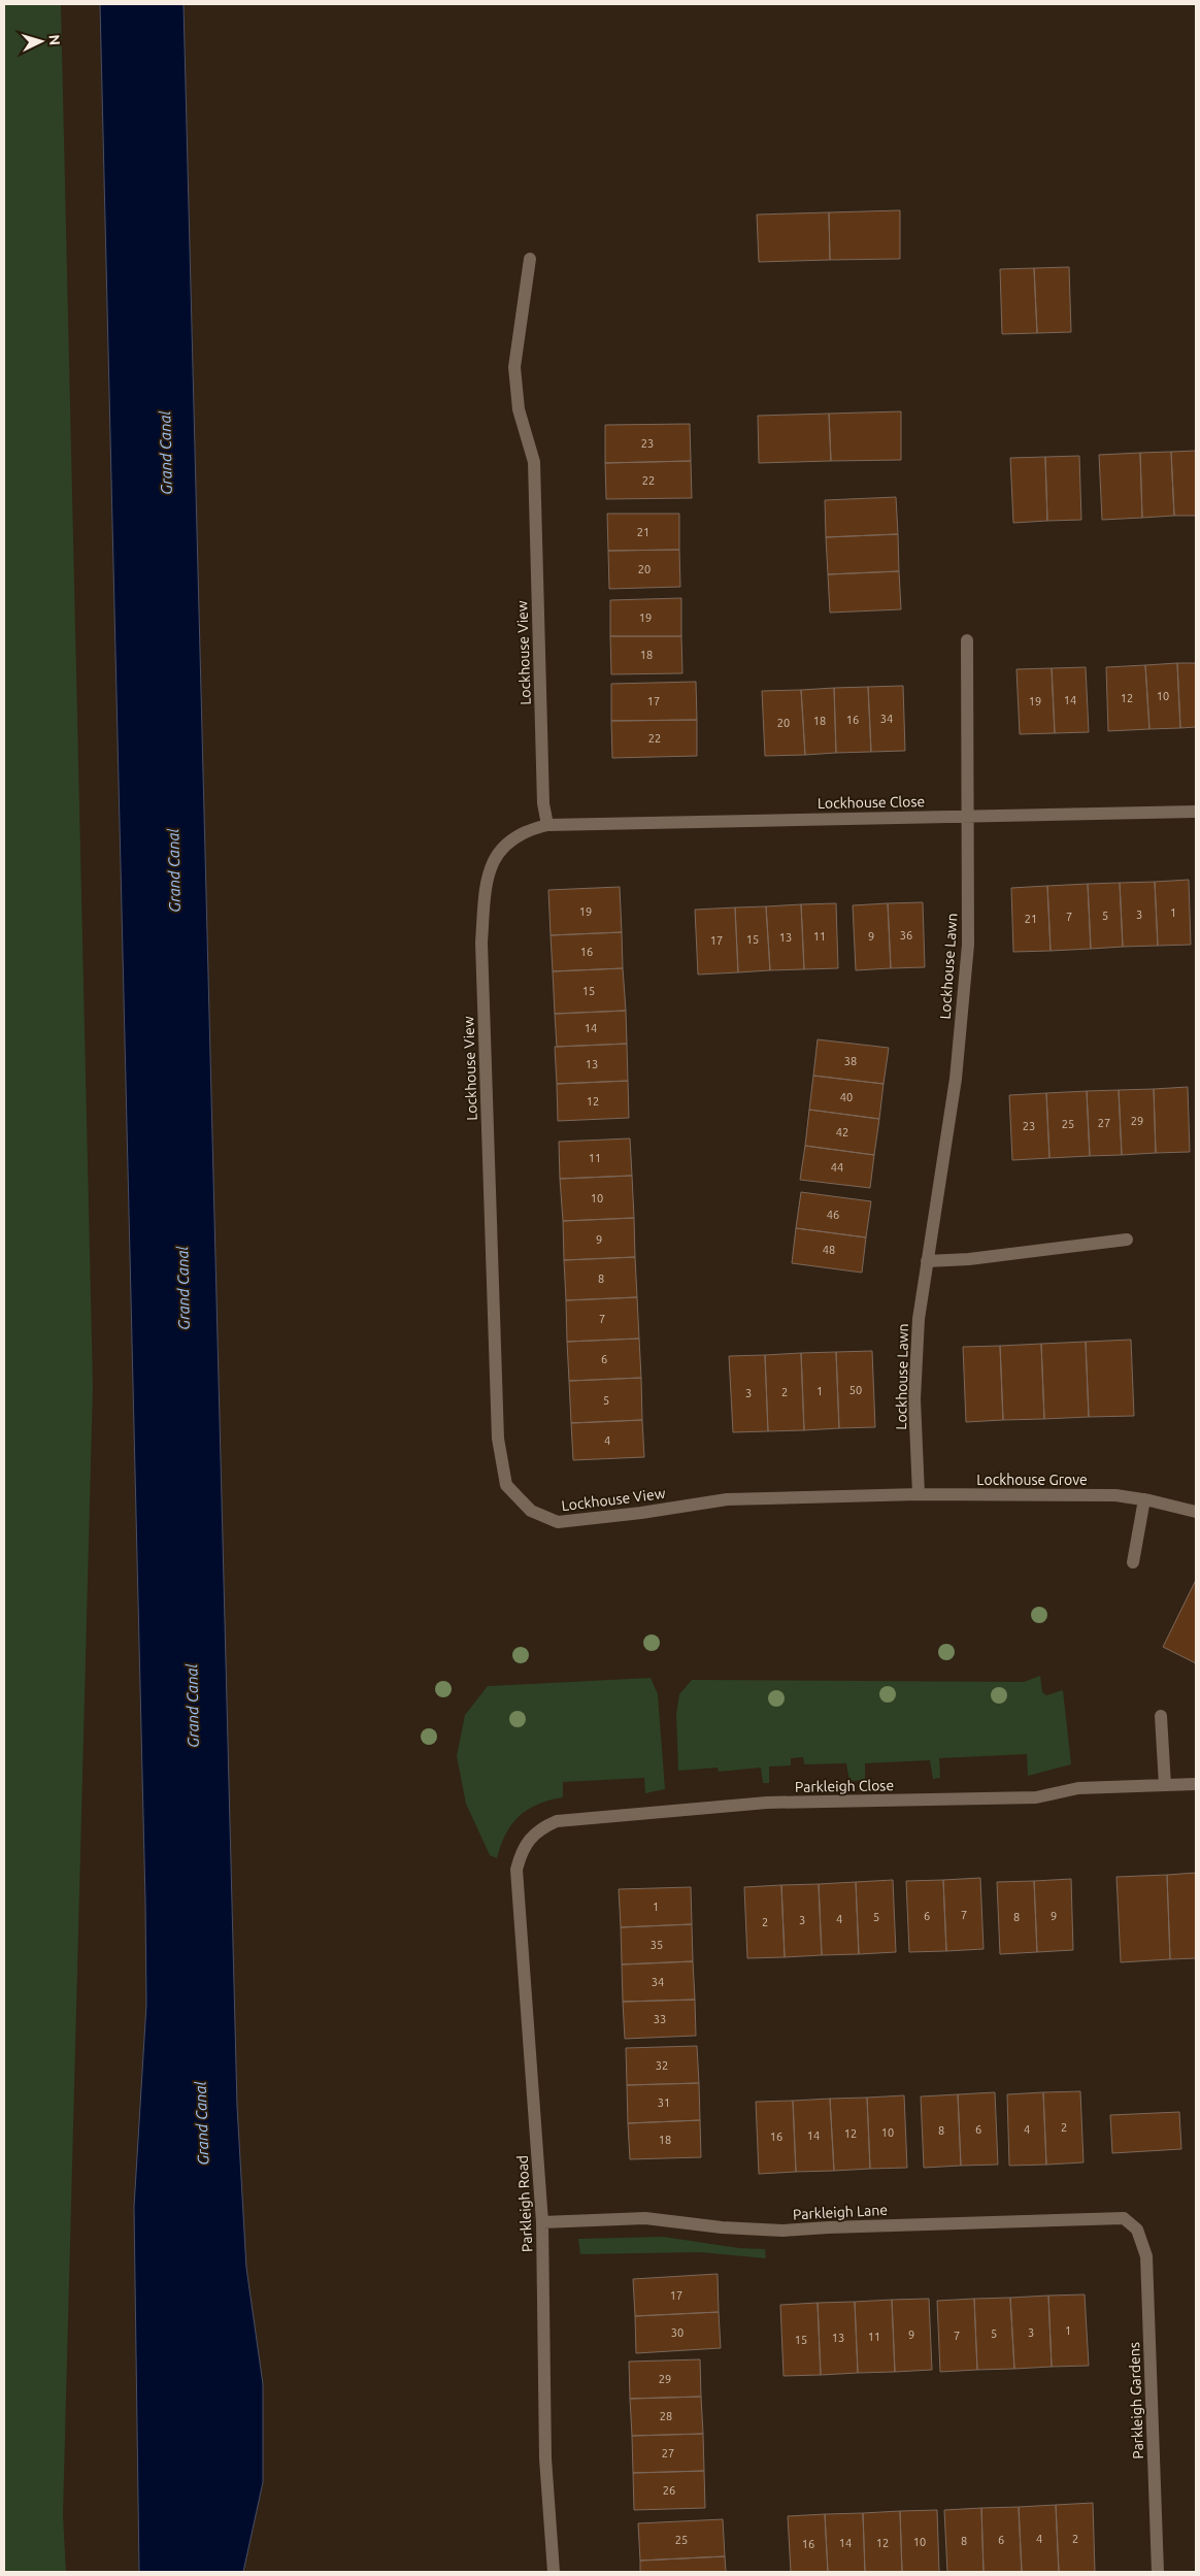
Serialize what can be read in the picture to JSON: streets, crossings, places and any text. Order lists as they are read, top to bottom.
{
  "streets": {
    "street": [
      "Lockhouse View",
      "Lockhouse Close",
      "Lockhouse Lawn",
      "Lockhouse Grove",
      "Parkleigh Close",
      "Parkleigh Road",
      "Parkleigh Lane",
      "Parkleigh Gardens"
    ]
  },
  "crossings": [
    ["Lockhouse View", "Lockhouse Close"],
    ["Lockhouse View", "Lockhouse Lawn"],
    ["Lockhouse View", "Lockhouse Grove"],
    ["Lockhouse Close", "Lockhouse Lawn"],
    ["Lockhouse Lawn", "Lockhouse Grove"],
    ["Parkleigh Close", "Parkleigh Road"],
    ["Parkleigh Road", "Parkleigh Lane"],
    ["Parkleigh Lane", "Parkleigh Gardens"]
  ],
  "water": ["Grand Canal"],
  "house_numbers": [
    "23",
    "22",
    "21",
    "20",
    "19",
    "18",
    "10",
    "12",
    "14",
    "17",
    "19",
    "34",
    "16",
    "18",
    "20",
    "22",
    "19",
    "1",
    "3",
    "5",
    "7",
    "21",
    "36",
    "11",
    "9",
    "13",
    "15",
    "17",
    "16",
    "15",
    "14",
    "38",
    "13",
    "40",
    "12",
    "29",
    "27",
    "25",
    "23",
    "42",
    "11",
    "44",
    "10",
    "46",
    "9",
    "48",
    "8",
    "7",
    "6",
    "50",
    "1",
    "2",
    "3",
    "5",
    "4",
    "1",
    "7",
    "6",
    "9",
    "5",
    "8",
    "4",
    "3",
    "2",
    "35",
    "34",
    "33",
    "32",
    "31",
    "2",
    "6",
    "4",
    "8",
    "10",
    "12",
    "14",
    "16",
    "18",
    "17",
    "1",
    "30",
    "3",
    "5",
    "9",
    "7",
    "11",
    "13",
    "15",
    "29",
    "28",
    "27",
    "26",
    "4",
    "2",
    "25",
    "6",
    "8",
    "10",
    "14",
    "12",
    "16"
  ],
  "north": "right"
}
